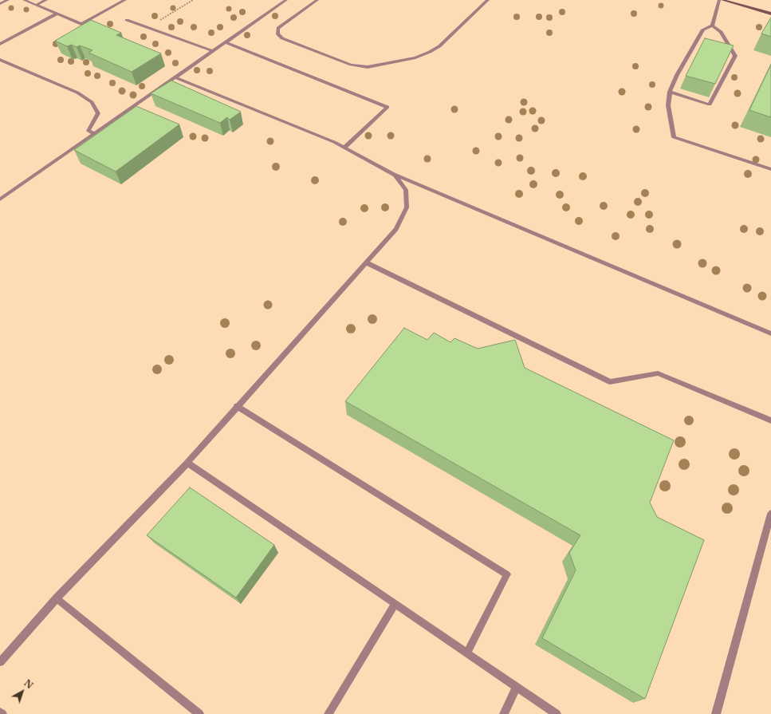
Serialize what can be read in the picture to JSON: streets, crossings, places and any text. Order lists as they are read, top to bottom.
{
  "north": "top right"
}
